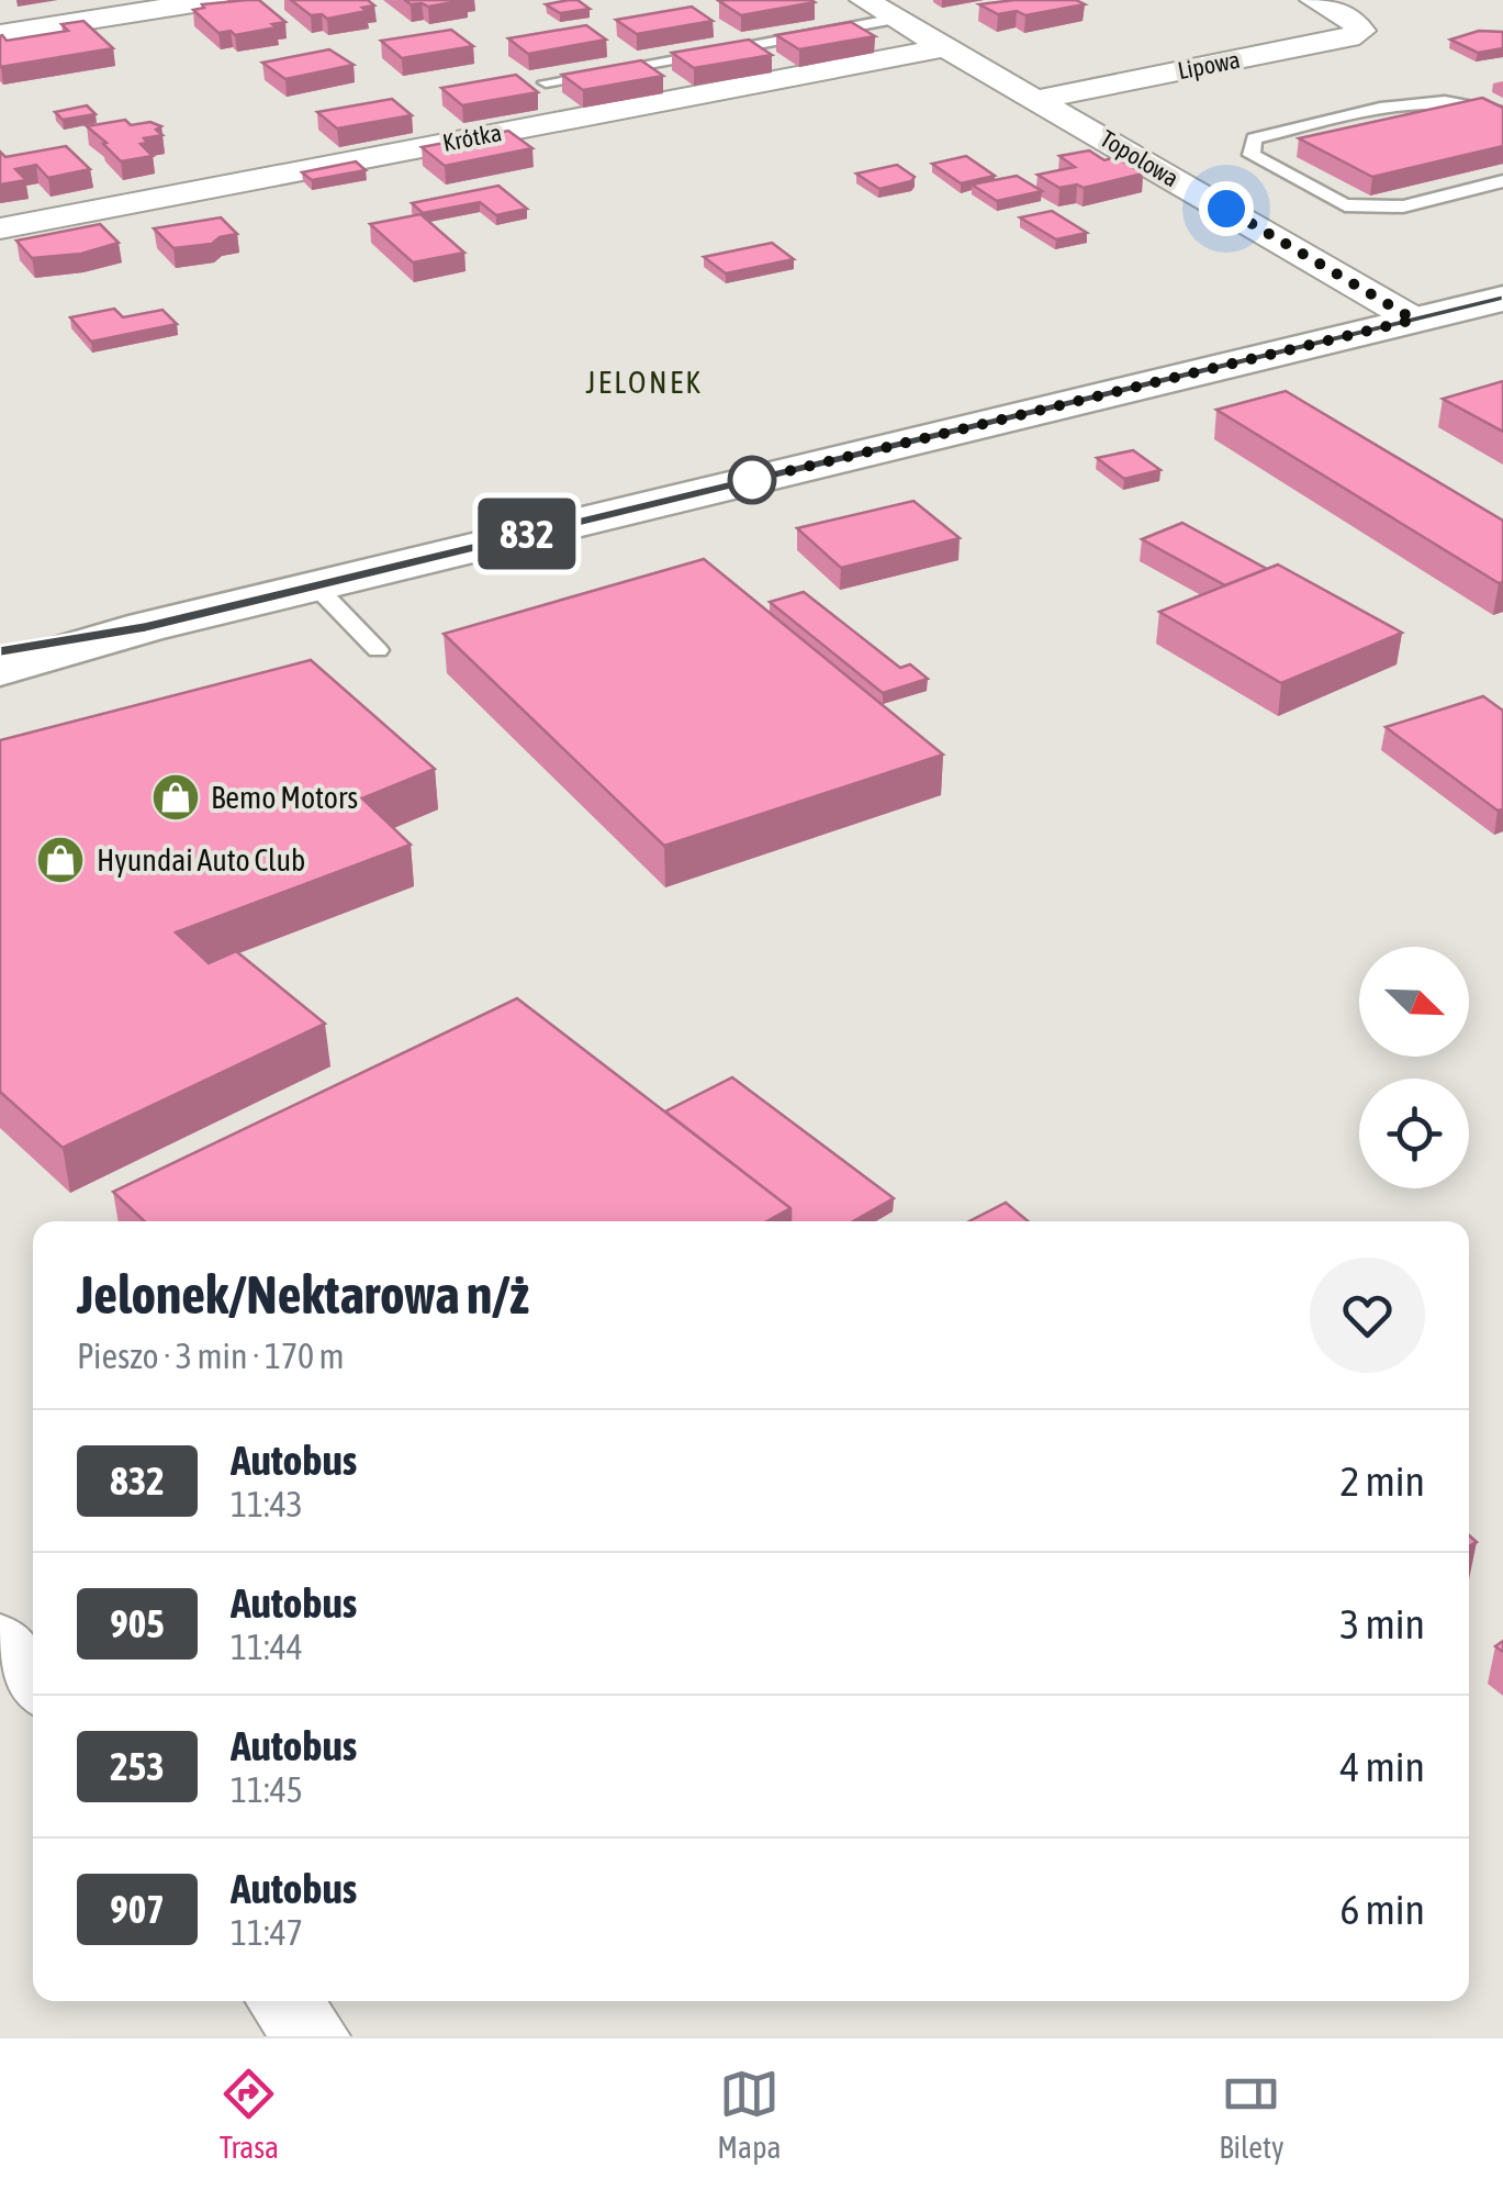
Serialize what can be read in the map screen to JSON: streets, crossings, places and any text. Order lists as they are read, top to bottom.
{
  "streets": {
    "street": ["Lipowa", "Krótka", "Topolowa"]
  },
  "crossings": [
    ["Lipowa", "Topolowa"],
    ["Krótka", "Topolowa"]
  ],
  "districts": ["JELONEK"],
  "places": {
    "shop": ["Bemo Motors", "Hyundai Auto Club"]
  },
  "lines": ["bus line 832"],
  "north": "bottom right",
  "page": {
    "on_map": "832",
    "heading": ["Jelonek/Nektarowa n/ż", "Pieszo · 3 min · 170 m"],
    "list": [
      {
        "mark": "832",
        "name": "Autobus",
        "note": "11:43",
        "value": "2 min"
      },
      {
        "mark": "905",
        "name": "Autobus",
        "note": "11:44",
        "value": "3 min"
      },
      {
        "mark": "253",
        "name": "Autobus",
        "note": "11:45",
        "value": "4 min"
      },
      {
        "mark": "907",
        "name": "Autobus",
        "note": "11:47",
        "value": "6 min"
      }
    ],
    "tabs": ["Trasa", "Mapa", "Bilety"]
  }
}
